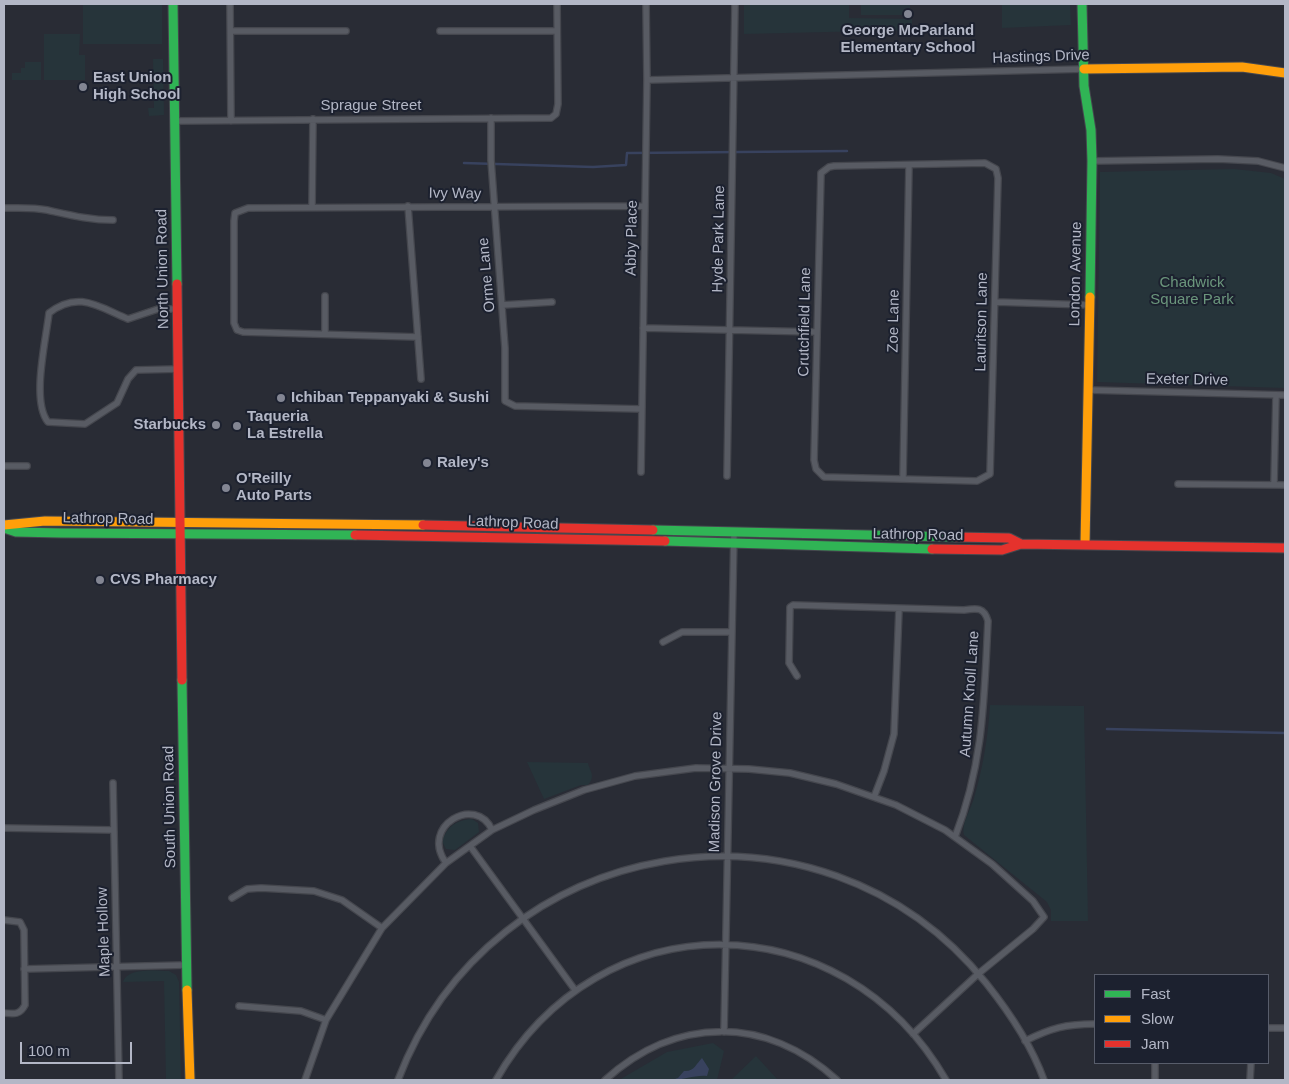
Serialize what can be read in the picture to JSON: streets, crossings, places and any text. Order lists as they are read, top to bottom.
{
  "streets": {
    "main road": [
      "Hastings Drive",
      "North Union Road",
      "London Avenue",
      "Lathrop Road",
      "South Union Road"
    ],
    "street": [
      "Sprague Street",
      "Ivy Way",
      "Abby Place",
      "Hyde Park Lane",
      "Orme Lane",
      "Zoe Lane",
      "Crutchfield Lane",
      "Lauritson Lane",
      "Exeter Drive",
      "Autumn Knoll Lane",
      "Madison Grove Drive",
      "Maple Hollow"
    ]
  },
  "crossings": [
    ["Hastings Drive", "Abby Place"],
    ["Hastings Drive", "Hyde Park Lane"],
    ["Hastings Drive", "London Avenue"],
    ["Sprague Street", "North Union Road"],
    ["Sprague Street", "Orme Lane"],
    ["Ivy Way", "Abby Place"],
    ["Ivy Way", "Orme Lane"],
    ["Abby Place", "Orme Lane"],
    ["North Union Road", "Lathrop Road"],
    ["North Union Road", "South Union Road"],
    ["London Avenue", "Exeter Drive"],
    ["London Avenue", "Lathrop Road"],
    ["Zoe Lane", "Crutchfield Lane"],
    ["Zoe Lane", "Lauritson Lane"],
    ["Crutchfield Lane", "Lauritson Lane"],
    ["Lathrop Road", "Madison Grove Drive"],
    ["Lathrop Road", "South Union Road"]
  ],
  "parks": ["Chadwick Square Park"],
  "places": [
    "George McParland Elementary School",
    "East Union High School",
    "Ichiban Teppanyaki & Sushi",
    "Starbucks",
    "Taqueria La Estrella",
    "Raley's",
    "O'Reilly Auto Parts",
    "CVS Pharmacy"
  ],
  "legend": ["Fast", "Slow", "Jam"],
  "scale_bar": "100 m"
}
